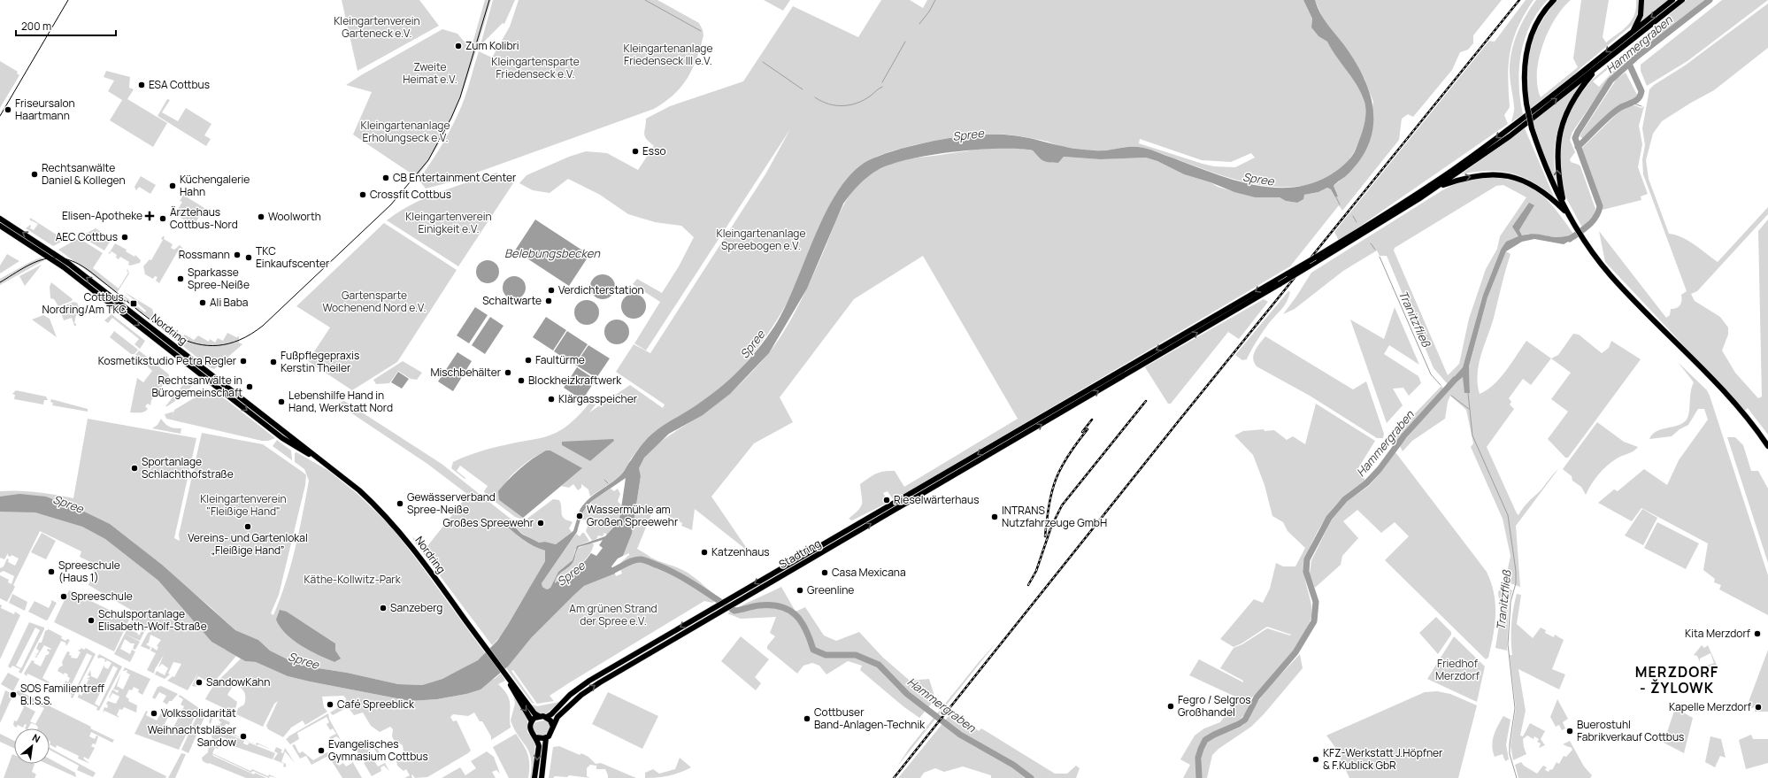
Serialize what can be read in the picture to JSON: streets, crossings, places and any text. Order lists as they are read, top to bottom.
{
  "streets": {
    "main road": ["Nordring", "Stadtring"]
  },
  "crossings": [
    ["Nordring", "Stadtring"]
  ],
  "districts": ["MERZDORF - ŽYLOWK"],
  "water": [
    "Hammergraben",
    "Spree",
    "Belebungsbecken",
    "Tranitzfließ"
  ],
  "parks": [
    "Kleingartenverein Garteneck e.V.",
    "Kleingartenanlage Friedenseck III e.V.",
    "Kleingartensparte Friedenseck e.V.",
    "Zweite Heimat e.V.",
    "Kleingartenanlage Erholungseck e.V.",
    "Kleingartenverein Einigkeit e.V.",
    "Kleingartenanlage Spreebogen e.V.",
    "Gartensparte Wochenend Nord e.V.",
    "Kleingartenverein \"Fleißige Hand\"",
    "Käthe-Kollwitz-Park",
    "Am grünen Strand der Spree e.V.",
    "Friedhof Merzdorf"
  ],
  "places": {
    "other": [
      "Zum Kolibri",
      "ESA Cottbus",
      "Friseursalon Haartmann",
      "Esso",
      "Rechtsanwälte Daniel & Kollegen",
      "CB Entertainment Center",
      "Küchengalerie Hahn",
      "Crossfit Cottbus",
      "Woolworth",
      "Ärztehaus Cottbus-Nord",
      "AEC Cottbus",
      "Rossmann",
      "TKC Einkaufscenter",
      "Sparkasse Spree-Neiße",
      "Verdichterstation",
      "Schaltwarte",
      "Ali Baba",
      "Faultürme",
      "Kosmetikstudio Petra Regler",
      "Fußpflegepraxis Kerstin Theiler",
      "Mischbehälter",
      "Blockheizkraftwerk",
      "Rechtsanwälte in Bürogemeinschaft",
      "Klärgasspeicher",
      "Lebenshilfe Hand in Hand, Werkstatt Nord",
      "Sportanlage Schlachthofstraße",
      "Rieselwärterhaus",
      "Gewässerverband Spree-Neiße",
      "Wassermühle am Großen Spreewehr",
      "INTRANS Nutzfahrzeuge GmbH",
      "Großes Spreewehr",
      "Vereins- und Gartenlokal „Fleißige Hand”",
      "Katzenhaus",
      "Spreeschule (Haus 1)",
      "Casa Mexicana",
      "Greenline",
      "Spreeschule",
      "Sanzeberg",
      "Schulsportanlage Elisabeth-Wolf-Straße",
      "Kita Merzdorf",
      "SandowKahn",
      "SOS Familientreff B.I.S.S.",
      "Café Spreeblick",
      "Fegro / Selgros Großhandel",
      "Kapelle Merzdorf",
      "Volkssolidarität",
      "Cottbuser Band-Anlagen-Technik",
      "Buerostuhl Fabrikverkauf Cottbus",
      "Weihnachtsbläser Sandow",
      "Evangelisches Gymnasium Cottbus",
      "KFZ-Werkstatt J.Höpfner & F.Kublick GbR"
    ],
    "health": ["Elisen-Apotheke"],
    "transit": ["Cottbus, Nordring/Am TKC"]
  },
  "scale_bar": "200 m",
  "north": "top right"
}
